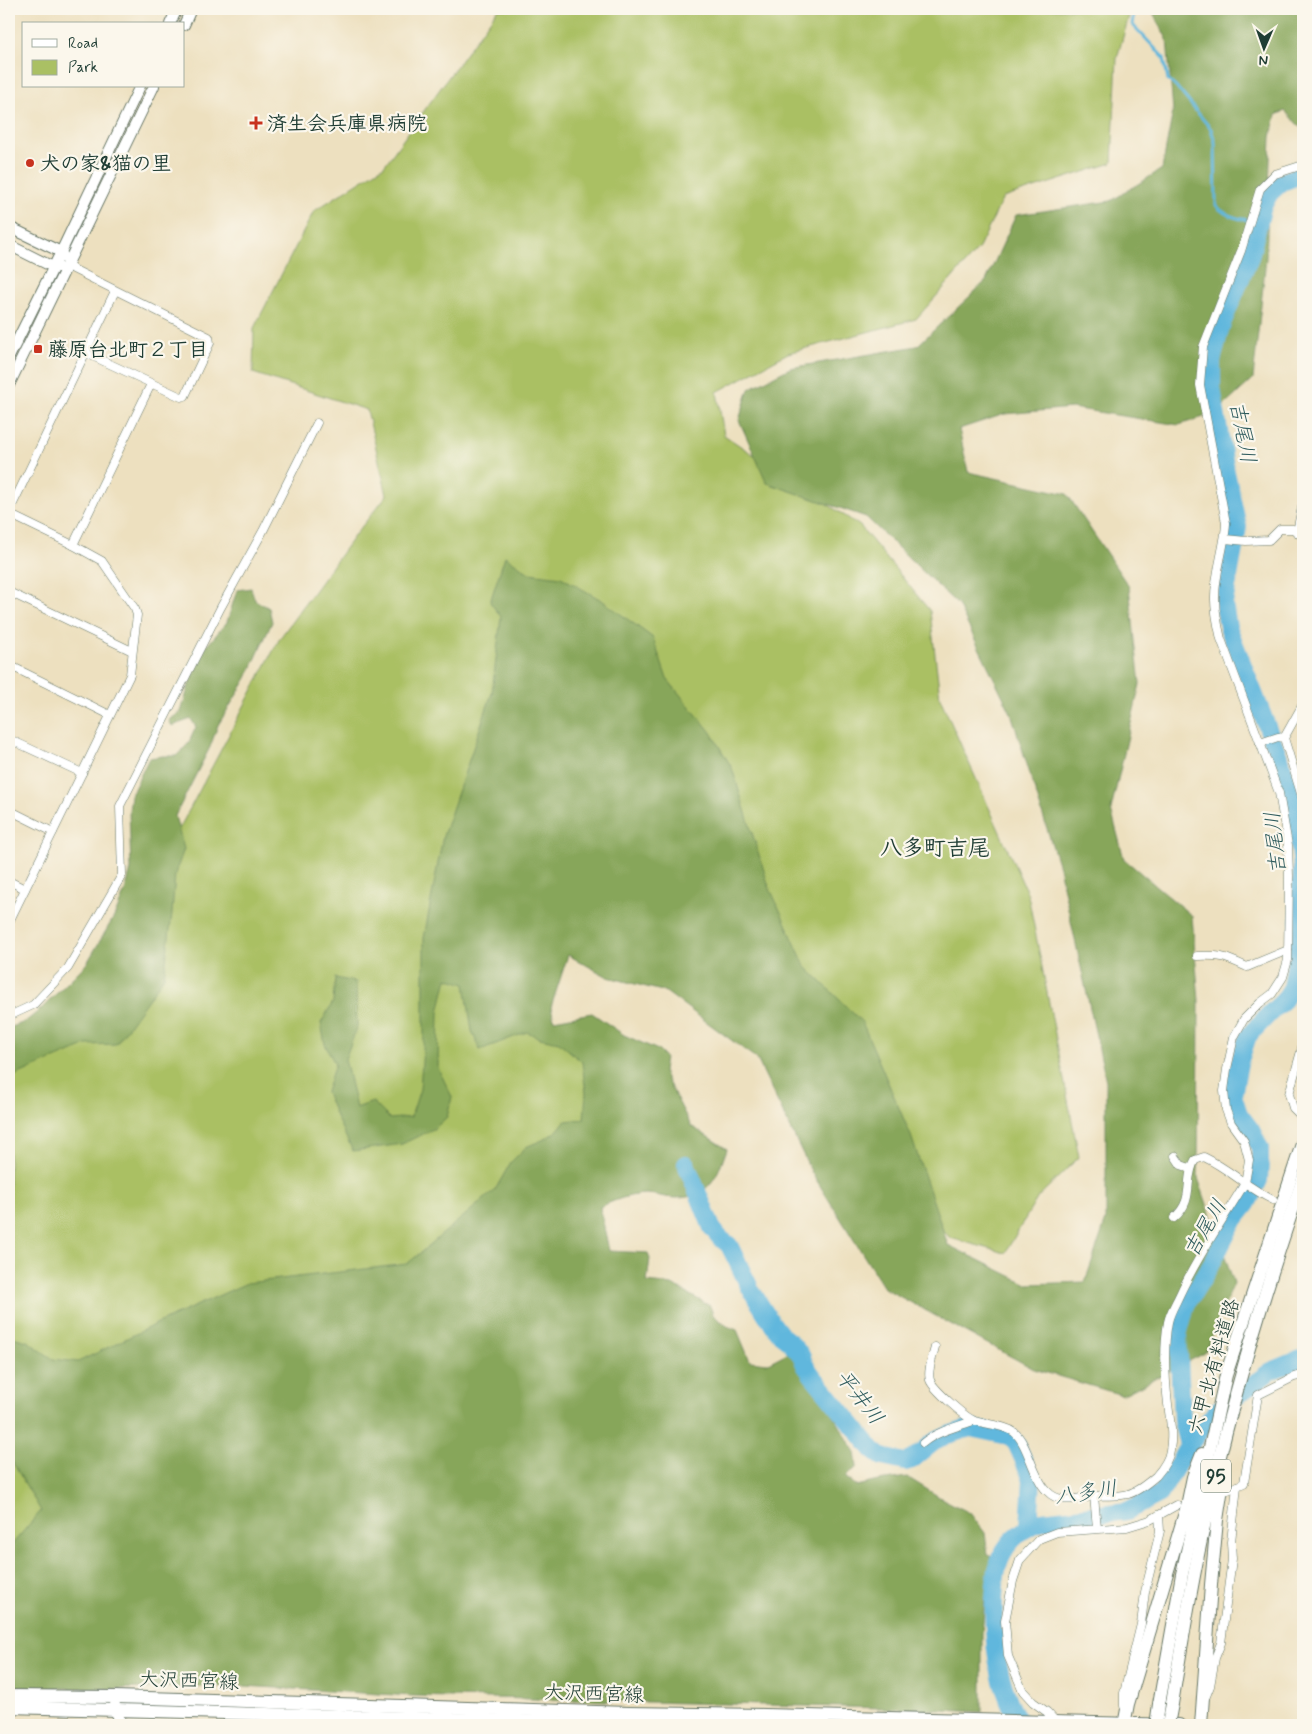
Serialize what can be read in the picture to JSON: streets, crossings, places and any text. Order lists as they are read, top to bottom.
{
  "streets": {
    "main road": ["六甲北有料道路", "95", "大沢西宮線"]
  },
  "districts": ["八多町吉尾"],
  "water": ["吉尾川", "平井川", "八多川"],
  "places": {
    "health": ["済生会兵庫県病院"],
    "other": ["犬の家&猫の里"],
    "transit": ["藤原台北町２丁目"]
  },
  "legend": ["Road", "Park"],
  "north": "bottom"
}
